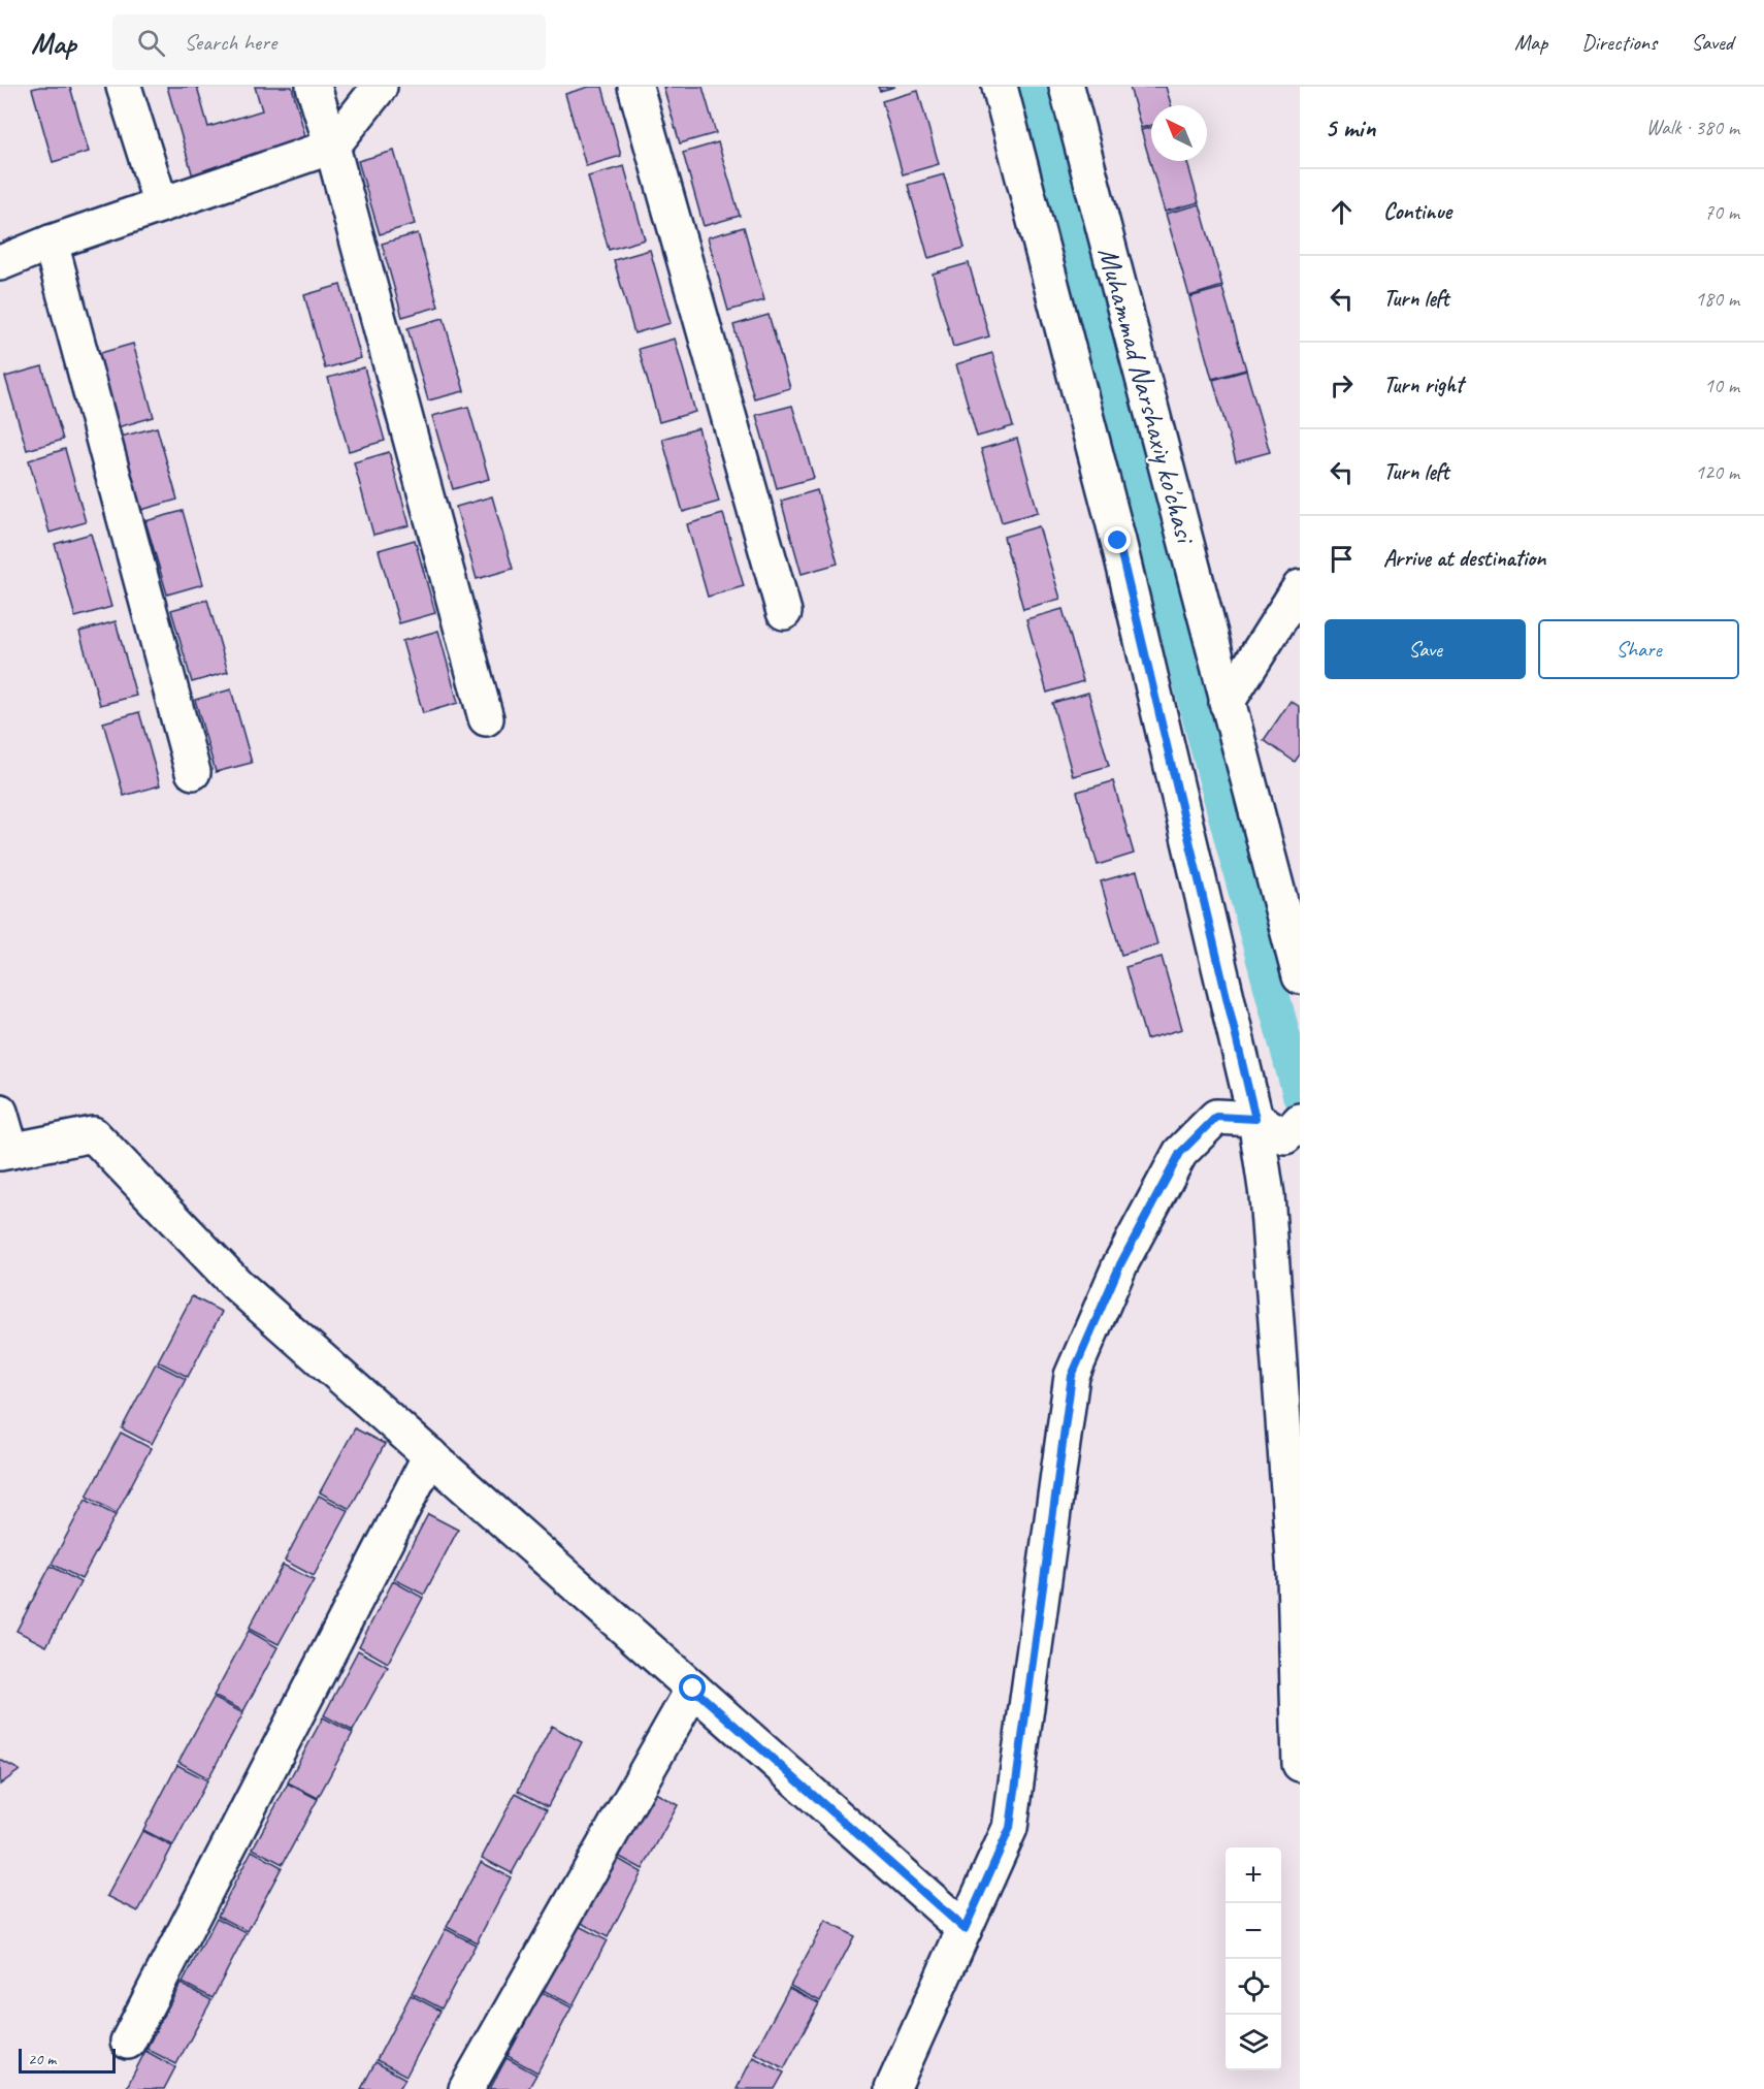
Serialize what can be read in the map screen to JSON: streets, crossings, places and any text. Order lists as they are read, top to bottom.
{
  "streets": {
    "street": ["Muhammad Narshaxiy ko'chasi"]
  },
  "scale_bar": "20 m",
  "north": "top left",
  "page": {
    "header": "Map",
    "search": "Search here",
    "nav": ["Map", "Directions", "Saved"],
    "heading": ["5 min", "Walk · 380 m"],
    "list": [
      ["Continue", "70 m"],
      ["Turn left", "180 m"],
      ["Turn right", "10 m"],
      ["Turn left", "120 m"],
      "Arrive at destination"
    ],
    "buttons": ["Save", "Share"],
    "map_buttons": ["+", "−"],
    "scale": "20 m"
  }
}
